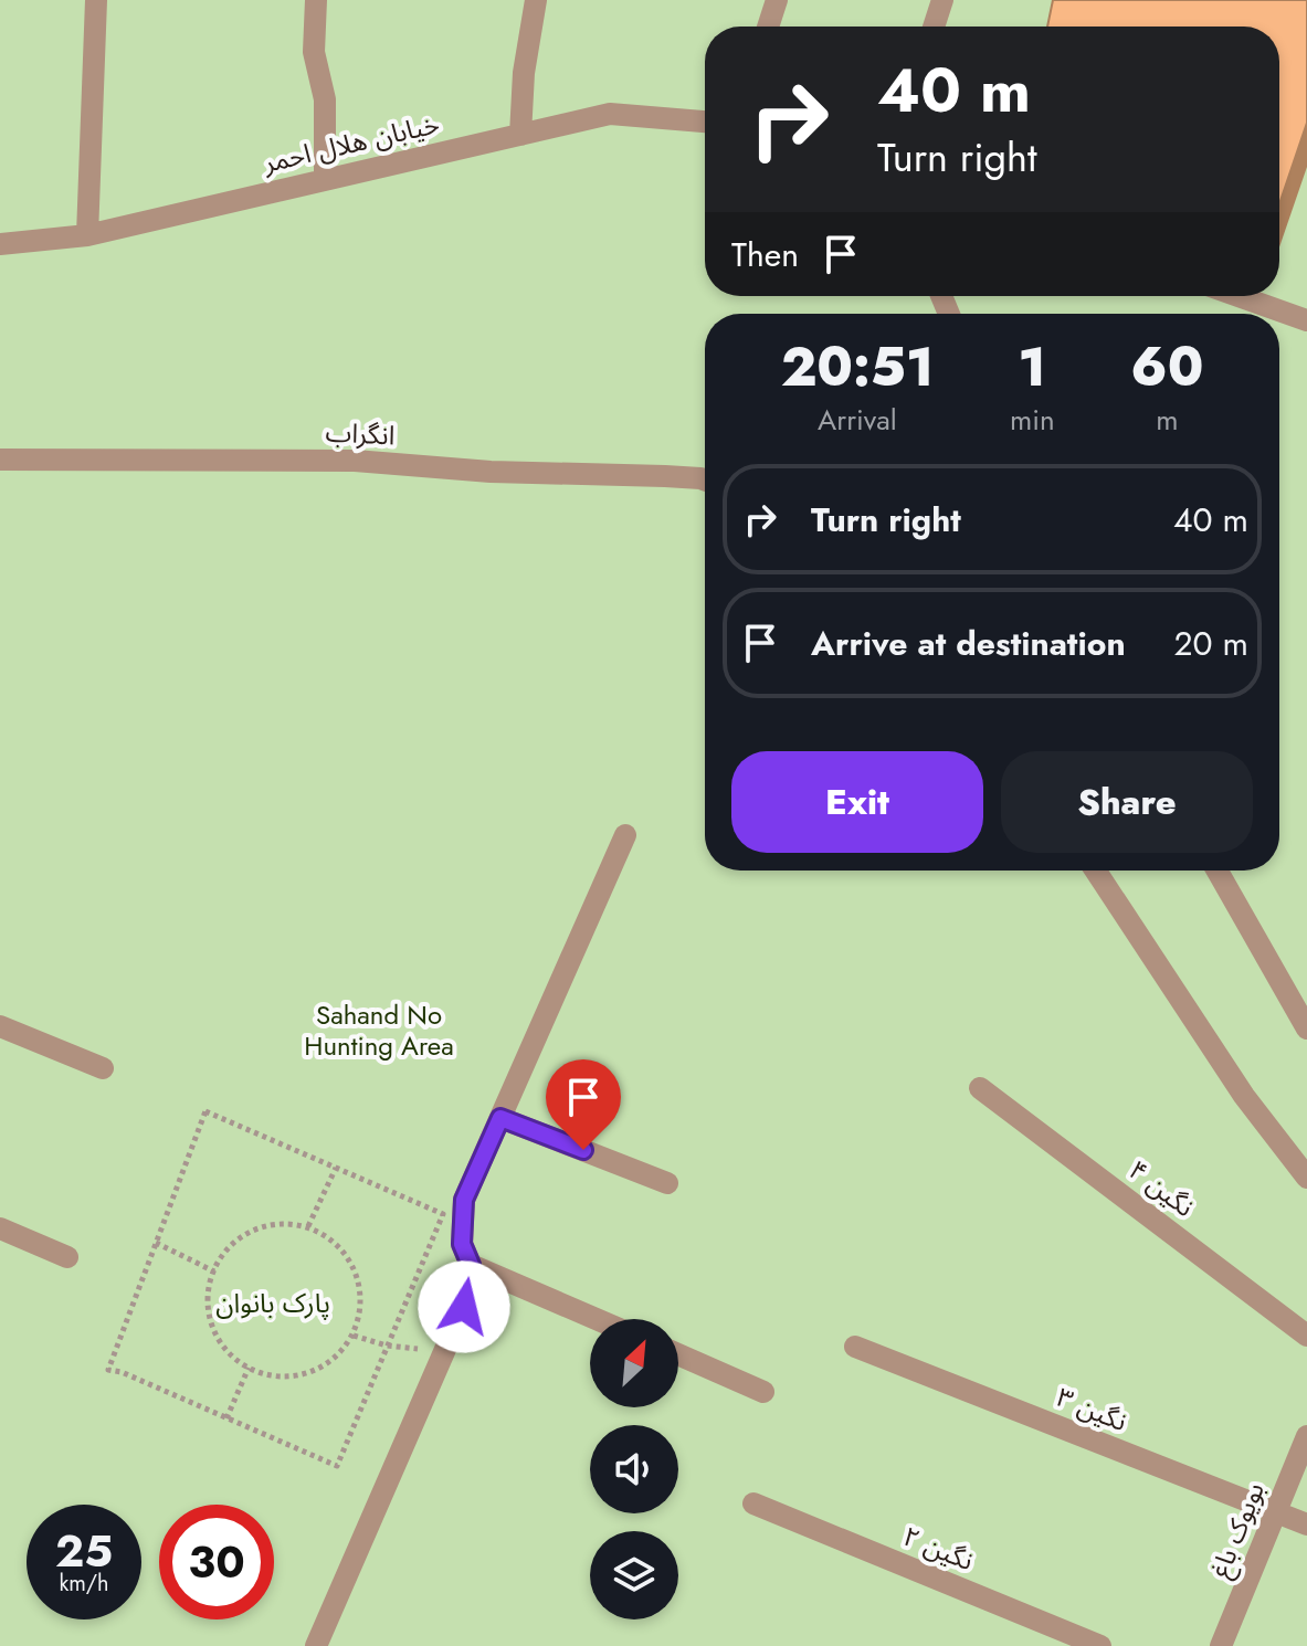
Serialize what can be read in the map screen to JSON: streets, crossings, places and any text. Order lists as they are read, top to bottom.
{
  "streets": {
    "street": [
      "خیابان هلال احمر",
      "انگراب",
      "نگین ۴",
      "نگین ۳",
      "بویوک باغ",
      "نگین ۲"
    ]
  },
  "crossings": [
    ["نگین ۳", "بویوک باغ"]
  ],
  "parks": ["Sahand No Hunting Area", "پارک بانوان"],
  "north": "top right",
  "page": {
    "turn": ["40 m", "Turn right"],
    "then": "Then",
    "eta": [
      "20:51",
      "Arrival",
      "1",
      "min",
      "60",
      "m"
    ],
    "list": [
      {
        "name": "Turn right",
        "value": "40 m"
      },
      {
        "name": "Arrive at destination",
        "value": "20 m"
      }
    ],
    "buttons": ["Exit", "Share"],
    "speed": "25 km/h",
    "limit": "30"
  }
}
